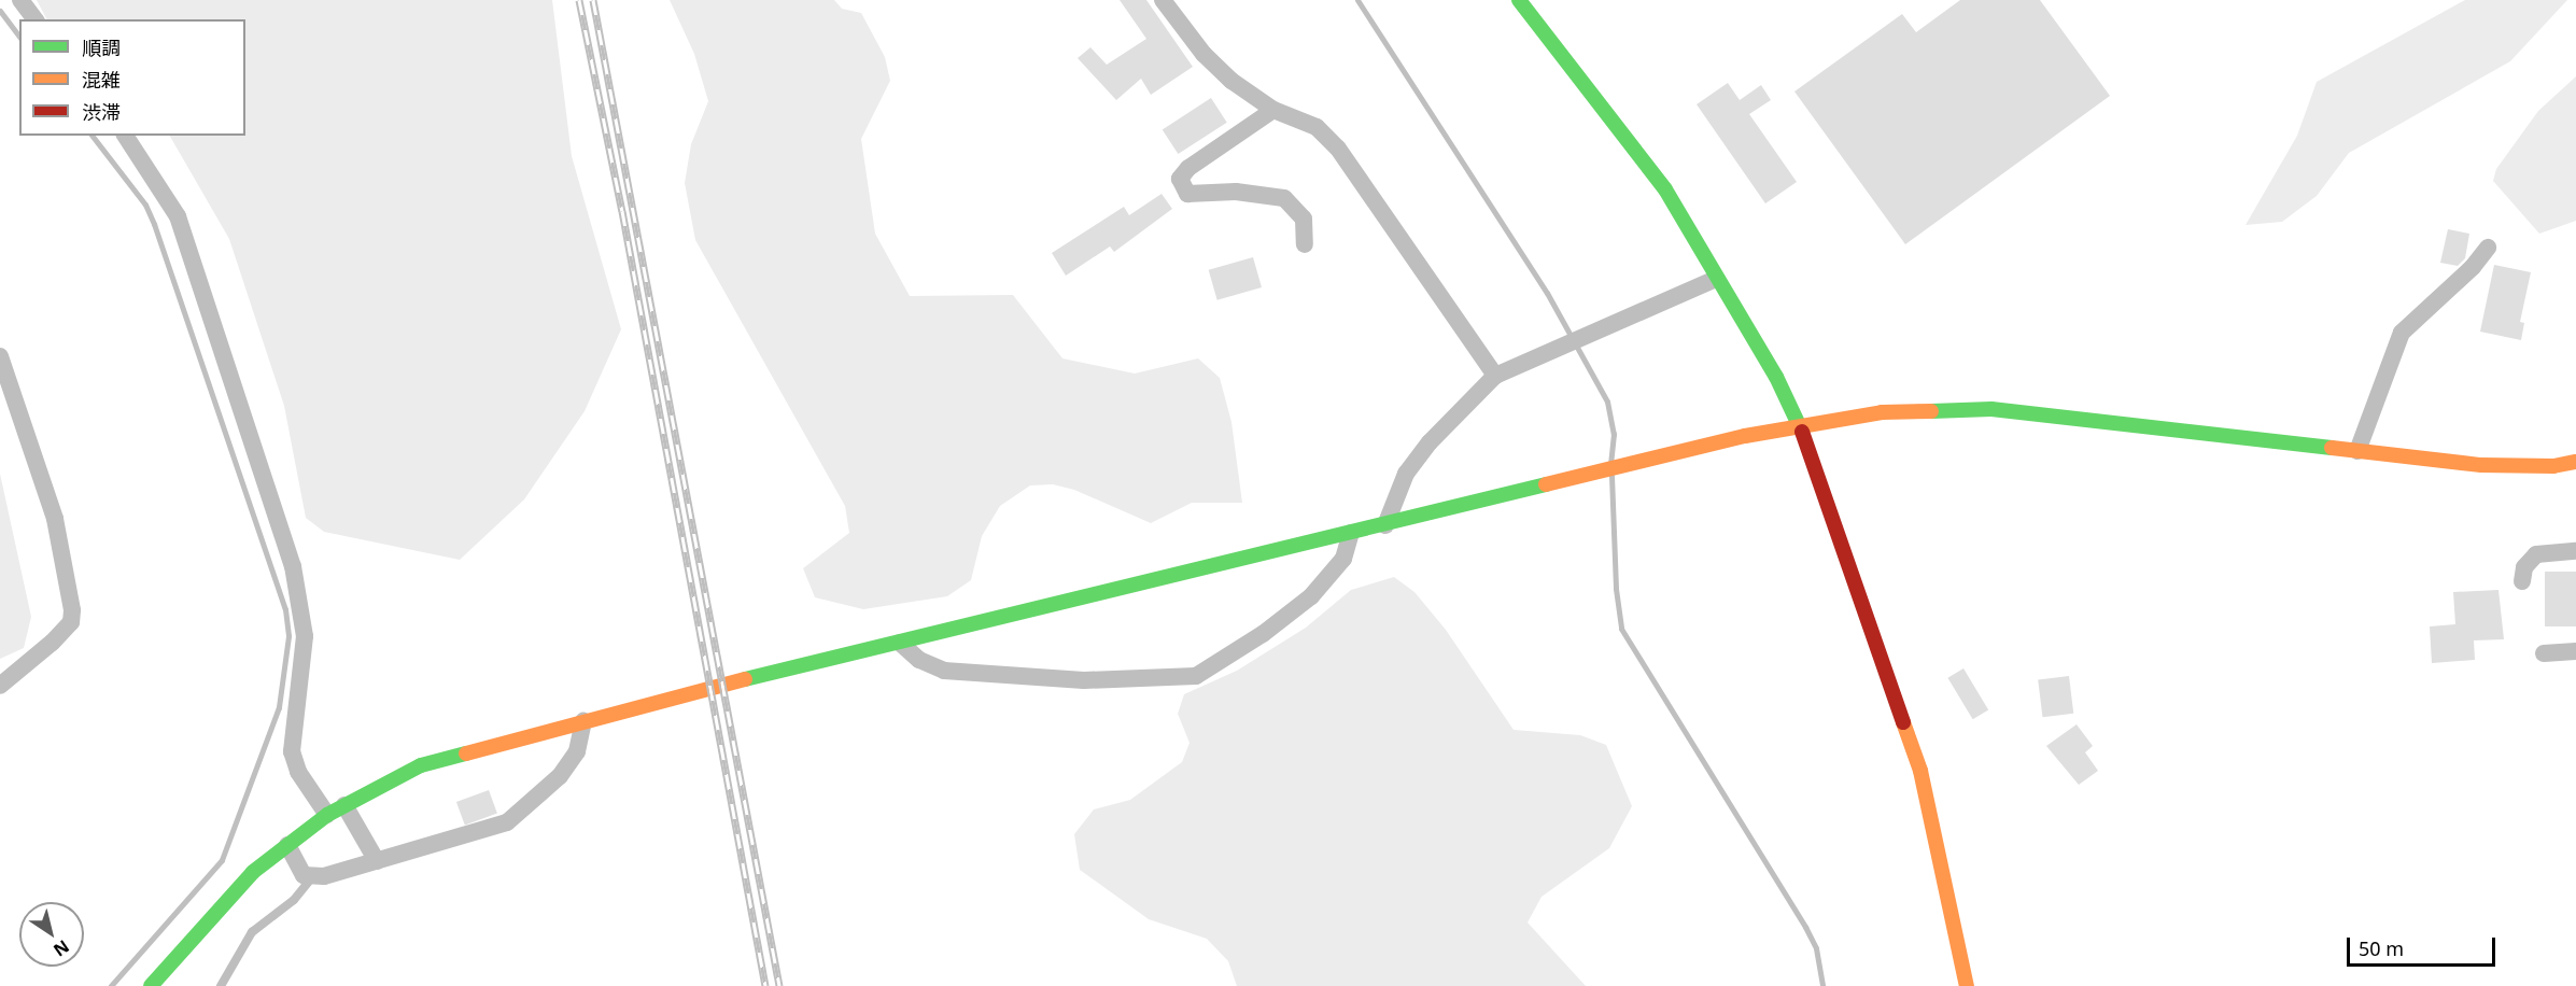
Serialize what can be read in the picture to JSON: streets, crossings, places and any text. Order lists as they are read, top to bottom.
{
  "legend": ["順調", "混雑", "渋滞"],
  "scale_bar": "50 m",
  "north": "bottom right"
}
